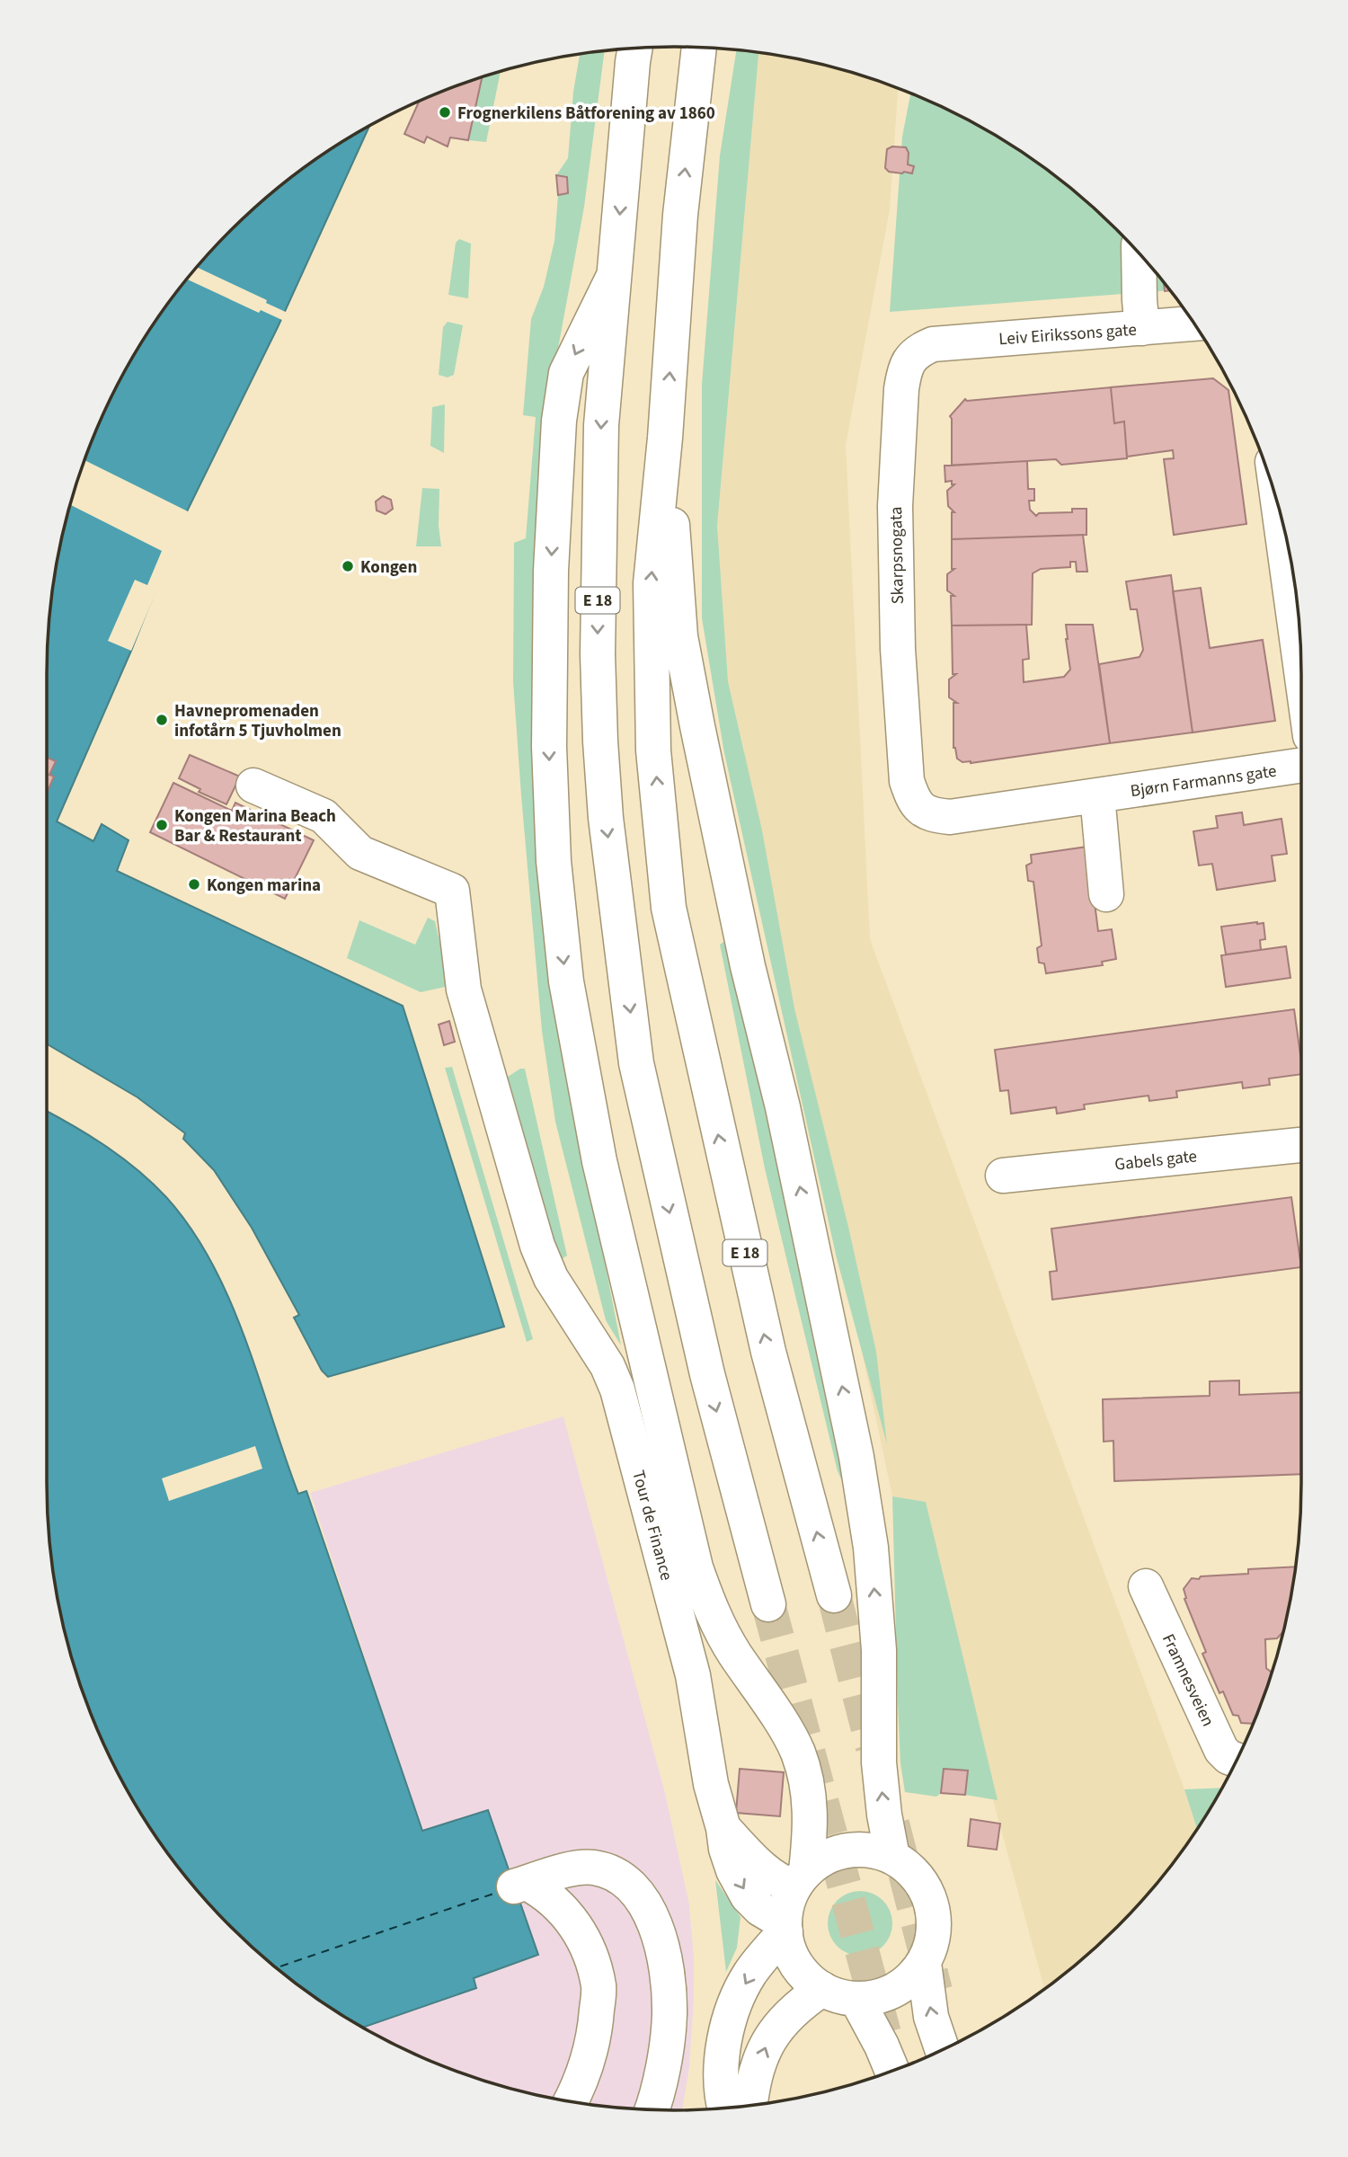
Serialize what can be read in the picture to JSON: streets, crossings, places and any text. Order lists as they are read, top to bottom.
{
  "streets": {
    "main road": [
      "Leiv Eirikssons gate",
      "Skarpsnogata",
      "E 18",
      "Bjørn Farmanns gate",
      "Gabels gate",
      "Tour de Finance",
      "Framnesveien"
    ]
  },
  "crossings": [
    ["Leiv Eirikssons gate", "Skarpsnogata"],
    ["Skarpsnogata", "Bjørn Farmanns gate"]
  ],
  "places": [
    "Frognerkilens Båtforening av 1860",
    "Kongen",
    "Havnepromenaden infotårn 5 Tjuvholmen",
    "Kongen Marina Beach Bar & Restaurant",
    "Kongen marina"
  ]
}
